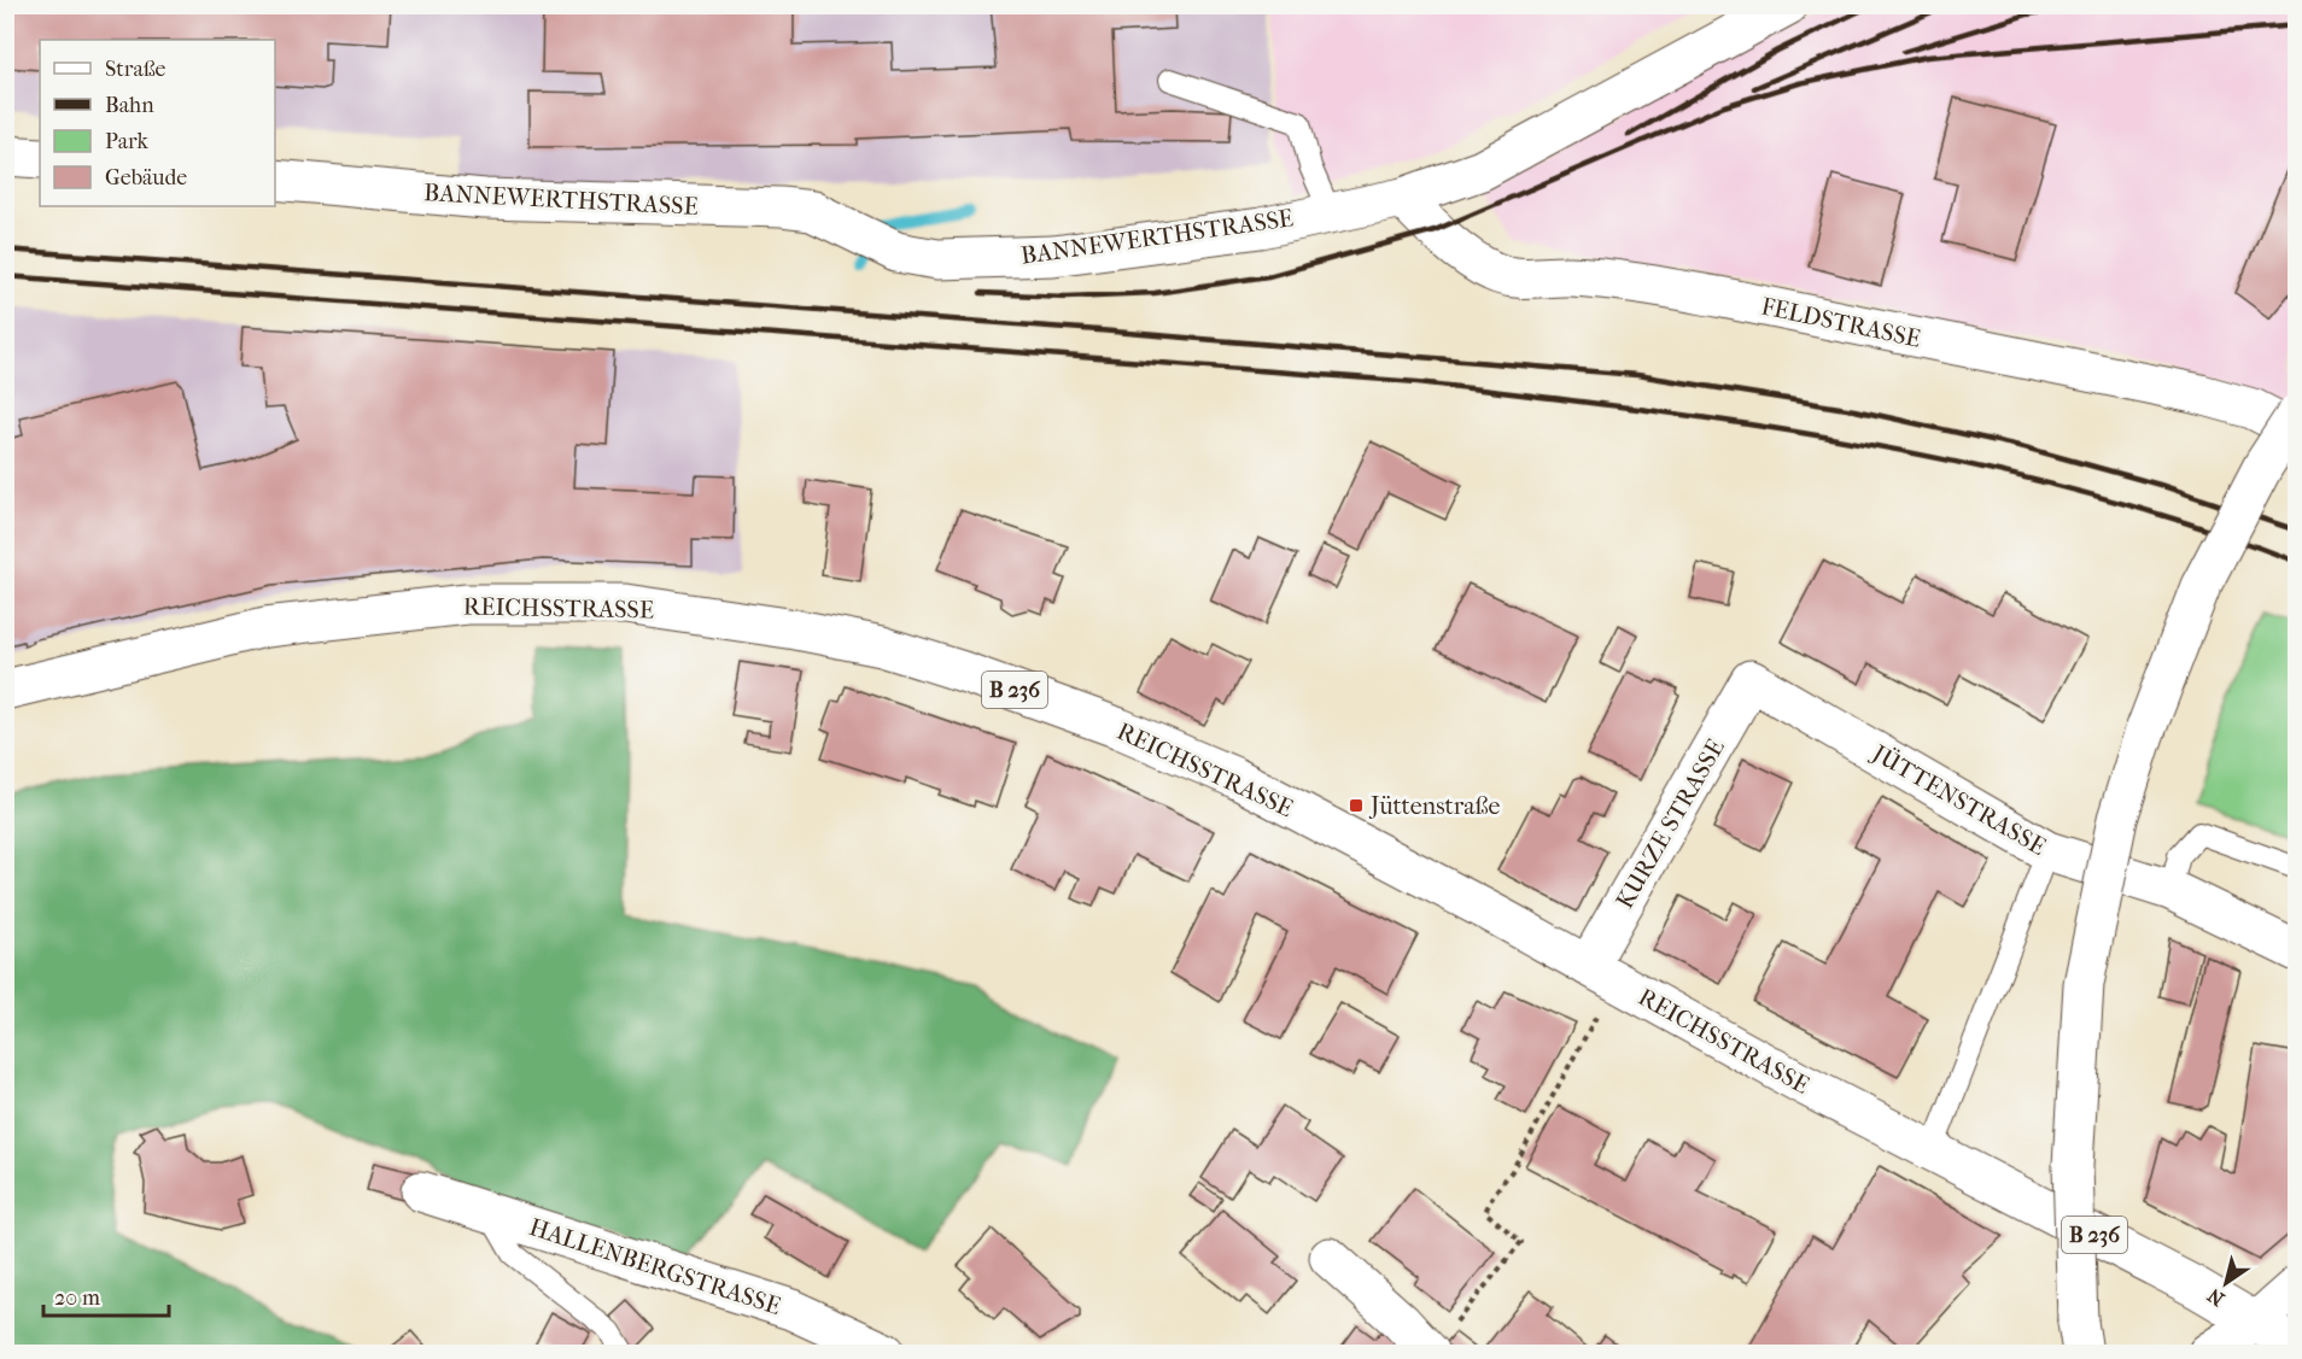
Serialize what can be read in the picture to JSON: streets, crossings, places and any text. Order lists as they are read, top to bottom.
{
  "streets": {
    "street": [
      "BANNEWERTHSTRASSE",
      "FELDSTRASSE",
      "REICHSSTRASSE",
      "B 236",
      "JÜTTENSTRASSE",
      "KURZE STRASSE",
      "HALLENBERGSTRASSE"
    ]
  },
  "crossings": [
    ["BANNEWERTHSTRASSE", "FELDSTRASSE"],
    ["REICHSSTRASSE", "KURZE STRASSE"],
    ["JÜTTENSTRASSE", "KURZE STRASSE"]
  ],
  "places": {
    "transit": ["Jüttenstraße"]
  },
  "legend": [
    "Straße",
    "Bahn",
    "Park",
    "Gebäude"
  ],
  "scale_bar": "20 m",
  "north": "bottom left"
}
